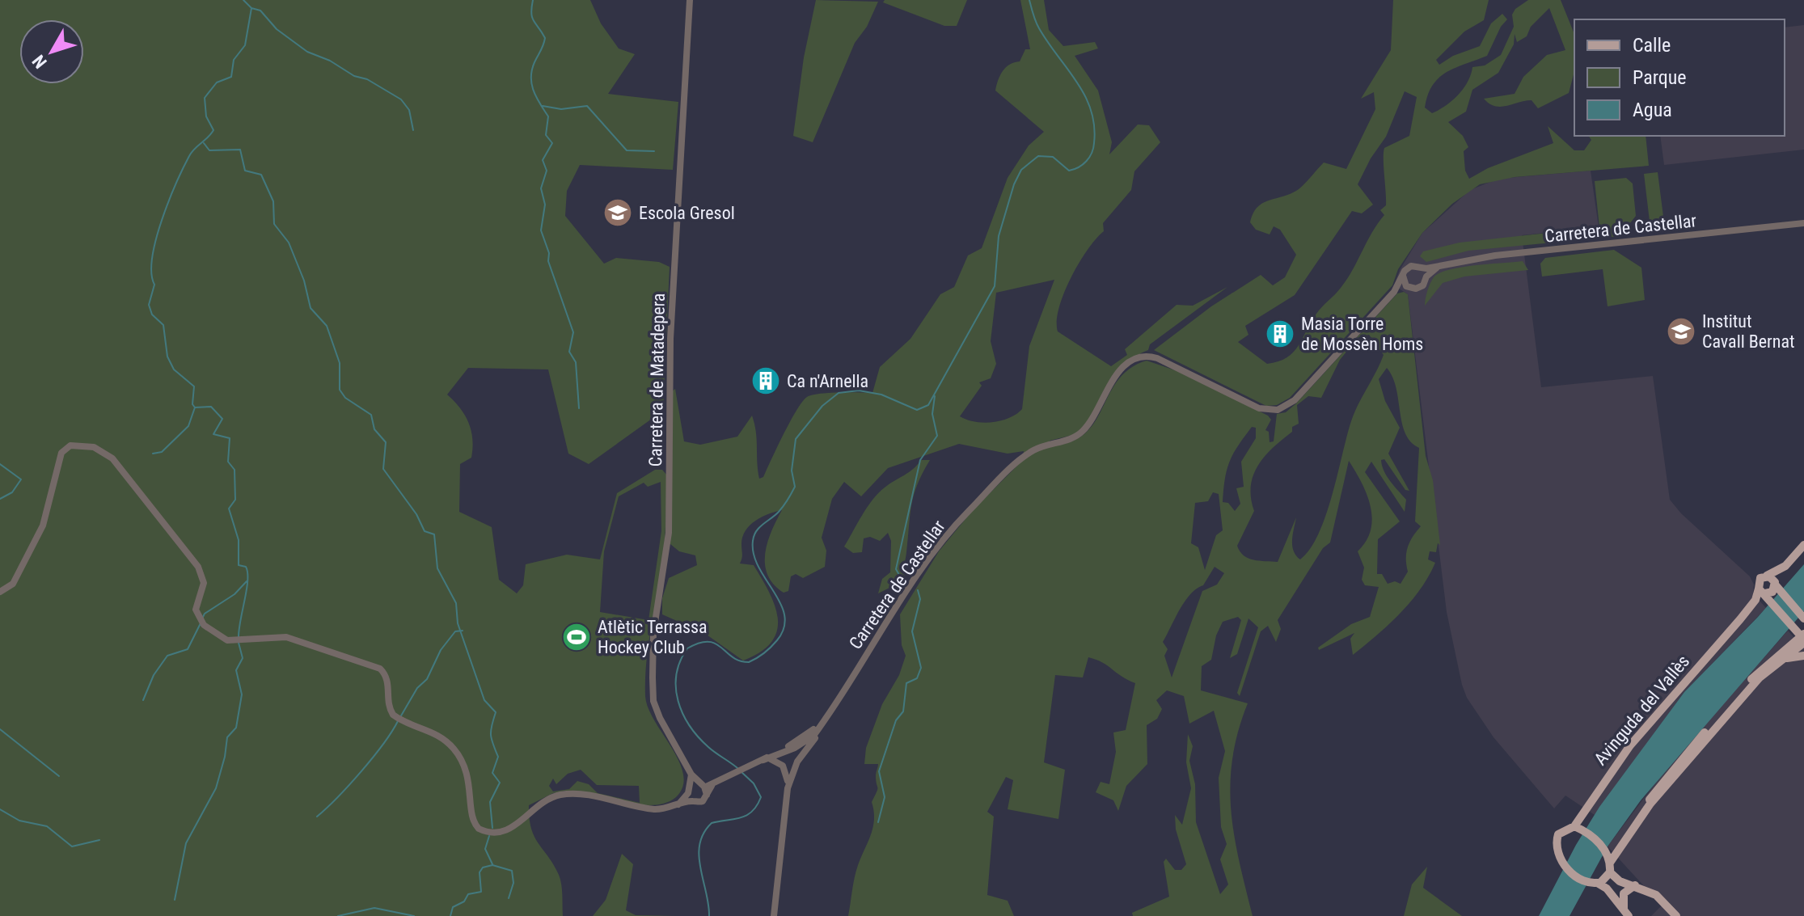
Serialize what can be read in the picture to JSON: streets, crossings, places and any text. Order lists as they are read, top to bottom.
{
  "streets": {
    "main road": ["Avinguda del Vallès"],
    "street": ["Carretera de Castellar", "Carretera de Matadepera"]
  },
  "places": {
    "school or university": ["Escola Gresol", "Institut Cavall Bernat"],
    "building": ["Masia Torre de Mossèn Homs", "Ca n'Arnella"],
    "sports": ["Atlètic Terrassa Hockey Club"]
  },
  "legend": ["Calle", "Parque", "Agua"],
  "north": "bottom left"
}
